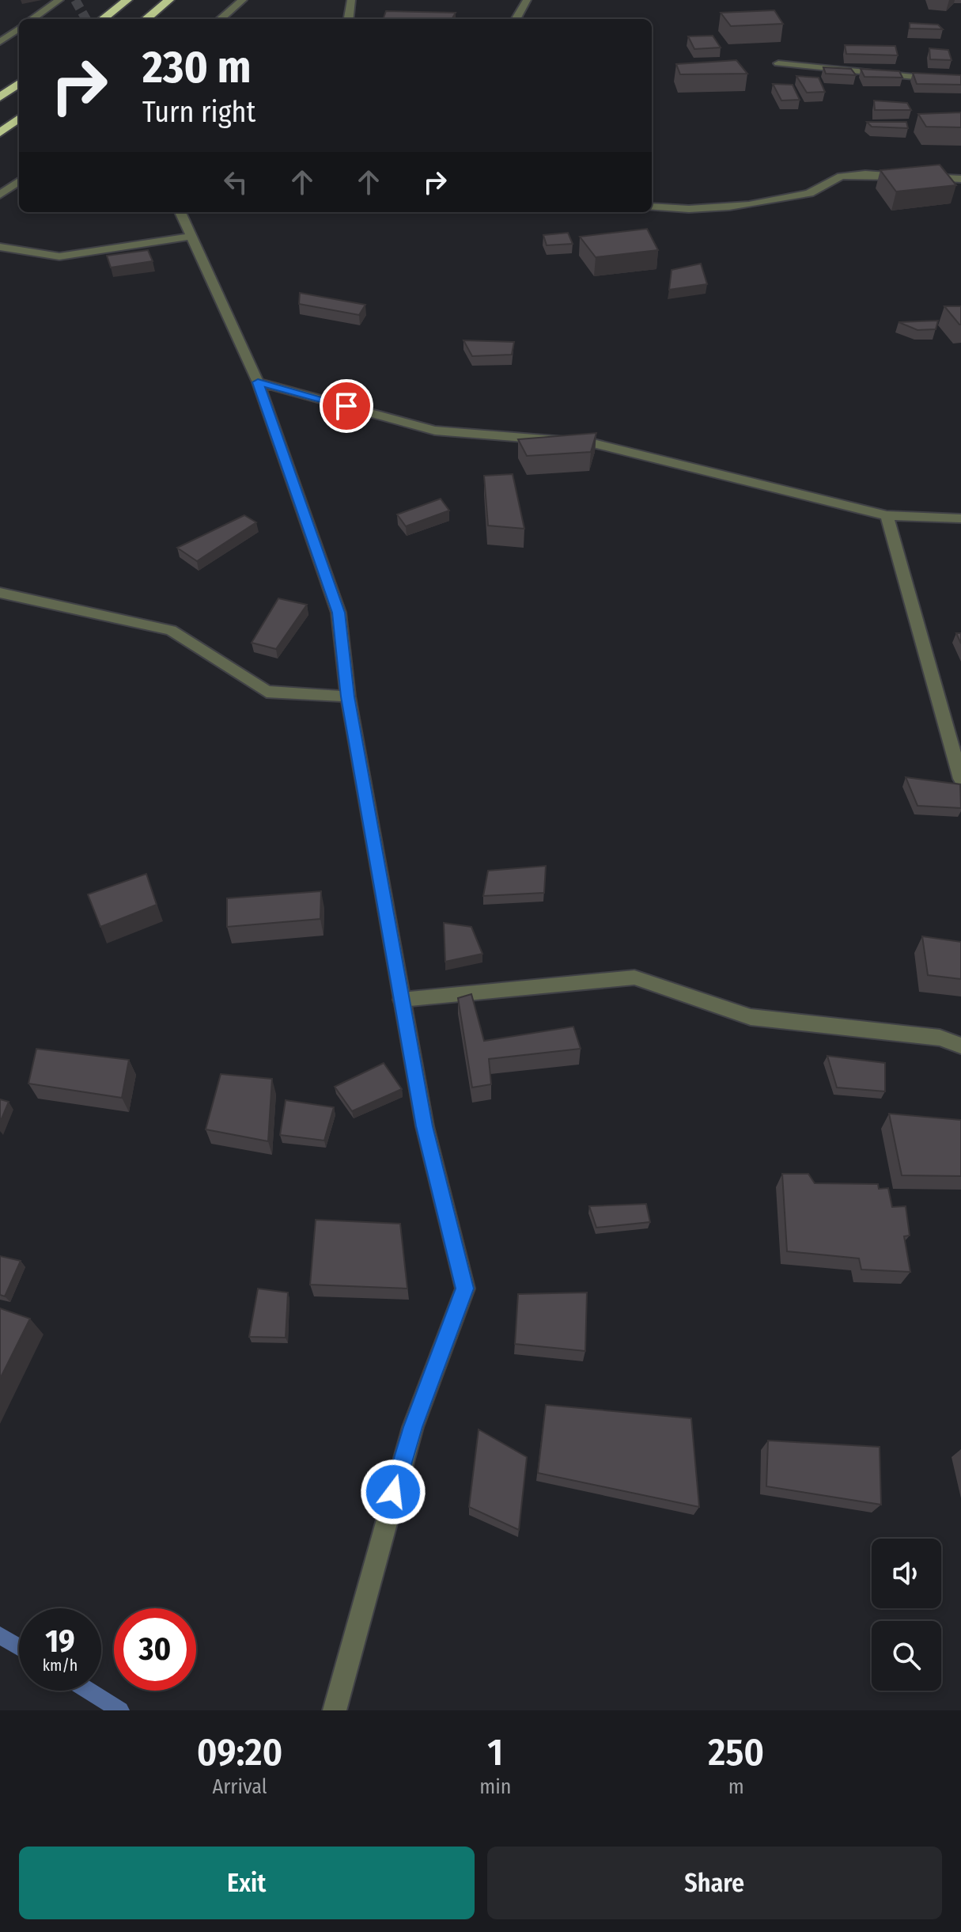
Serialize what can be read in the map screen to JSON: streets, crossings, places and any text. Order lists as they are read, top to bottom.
{
  "page": {
    "turn": ["230 m", "Turn right"],
    "speed": "19 km/h",
    "limit": "30",
    "eta": [
      "09:20",
      "Arrival",
      "1",
      "min",
      "250",
      "m"
    ],
    "buttons": ["Exit", "Share"]
  }
}
